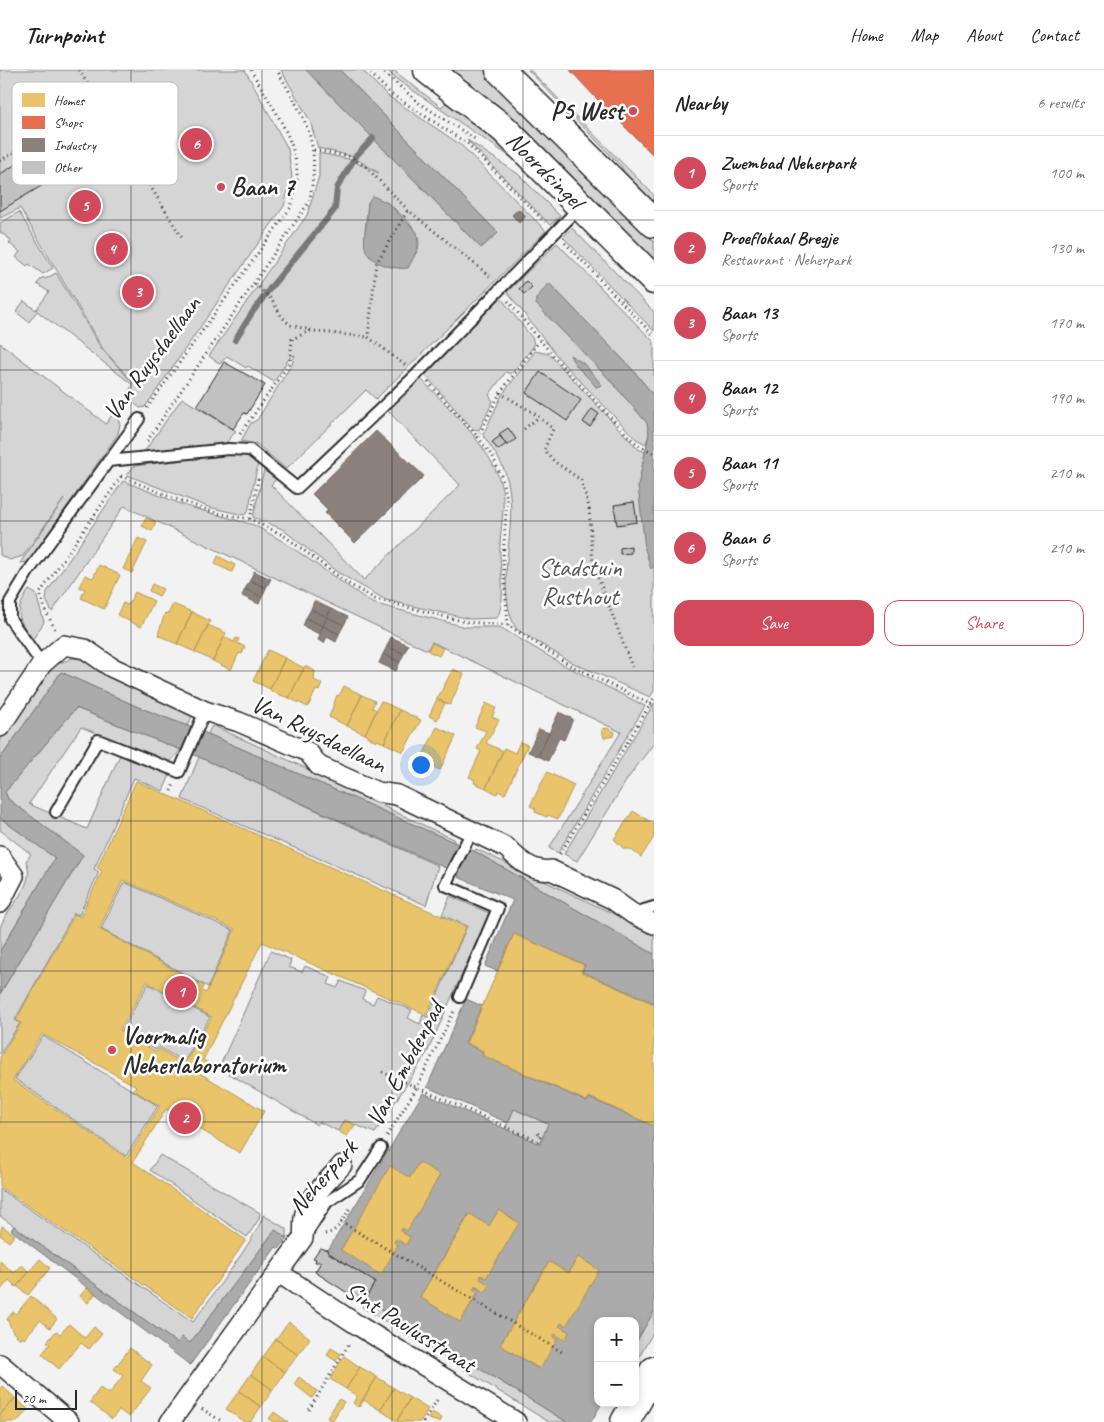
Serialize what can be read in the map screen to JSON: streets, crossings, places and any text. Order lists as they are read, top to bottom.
{
  "streets": {
    "main road": ["Noordsingel"],
    "street": ["Van Ruysdaellaan", "Neherpark", "Sint Paulusstraat"],
    "path": ["Van Embdenpad"]
  },
  "crossings": [
    ["Van Embdenpad", "Neherpark"],
    ["Neherpark", "Sint Paulusstraat"]
  ],
  "parks": ["Stadstuin Rusthout"],
  "places": ["P5 West", "Baan 7", "Voormalig Neherlaboratorium"],
  "legend": [
    "Homes",
    "Shops",
    "Industry",
    "Other"
  ],
  "scale_bar": "20 m",
  "page": {
    "header": "Turnpoint",
    "nav": [
      "Home",
      "Map",
      "About",
      "Contact"
    ],
    "heading": ["Nearby", "6 results"],
    "pins": [
      "6",
      "5",
      "4",
      "3",
      "1",
      "2"
    ],
    "list": [
      {
        "mark": "1",
        "name": "Zwembad Neherpark",
        "note": "Sports",
        "value": "100 m"
      },
      {
        "mark": "2",
        "name": "Proeflokaal Bregje",
        "note": "Restaurant · Neherpark",
        "value": "130 m"
      },
      {
        "mark": "3",
        "name": "Baan 13",
        "note": "Sports",
        "value": "170 m"
      },
      {
        "mark": "4",
        "name": "Baan 12",
        "note": "Sports",
        "value": "190 m"
      },
      {
        "mark": "5",
        "name": "Baan 11",
        "note": "Sports",
        "value": "210 m"
      },
      {
        "mark": "6",
        "name": "Baan 6",
        "note": "Sports",
        "value": "210 m"
      }
    ],
    "buttons": ["Save", "Share"],
    "map_buttons": ["+", "−"],
    "scale": "20 m"
  }
}
